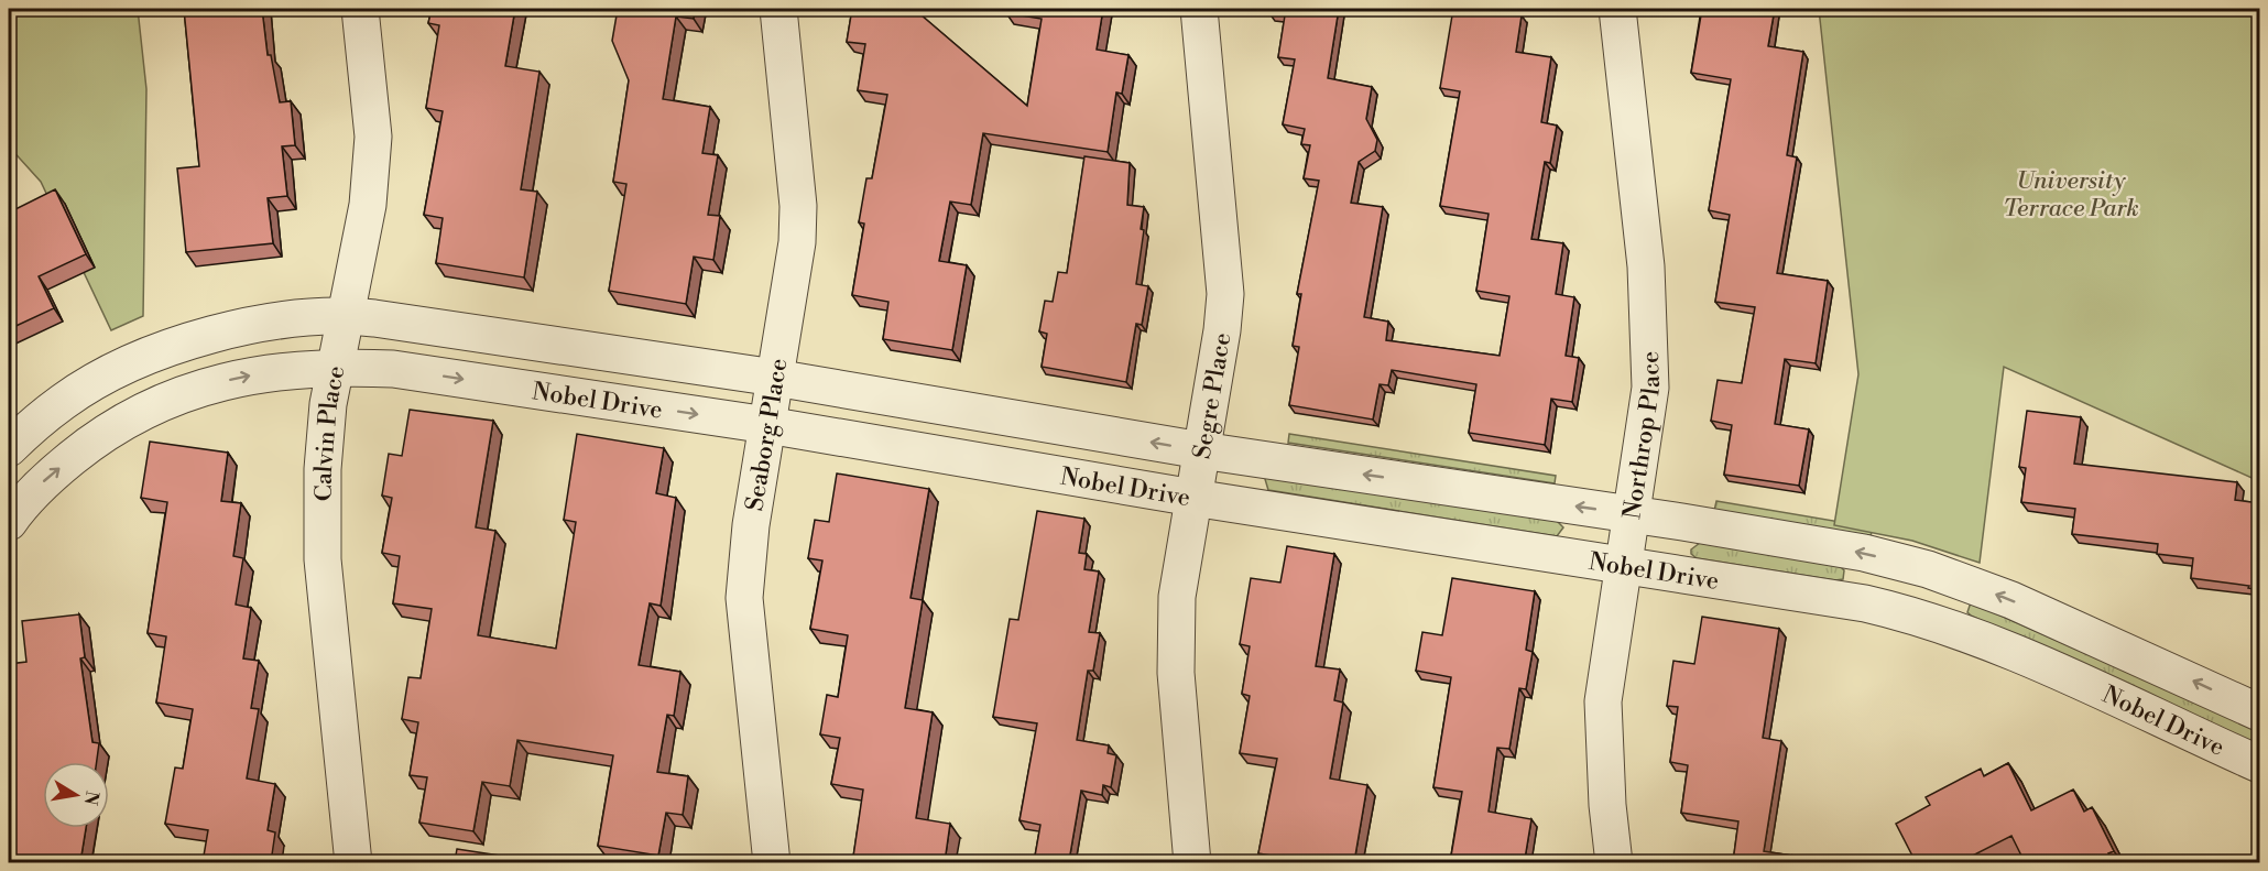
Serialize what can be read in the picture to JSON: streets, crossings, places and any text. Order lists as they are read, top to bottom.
{
  "streets": {
    "street": [
      "Segre Place",
      "Nobel Drive",
      "Calvin Place",
      "Seaborg Place",
      "Northrop Place"
    ]
  },
  "crossings": [
    ["Segre Place", "Nobel Drive"],
    ["Nobel Drive", "Calvin Place"],
    ["Nobel Drive", "Seaborg Place"],
    ["Nobel Drive", "Northrop Place"]
  ],
  "parks": ["University Terrace Park"],
  "north": "right"
}
